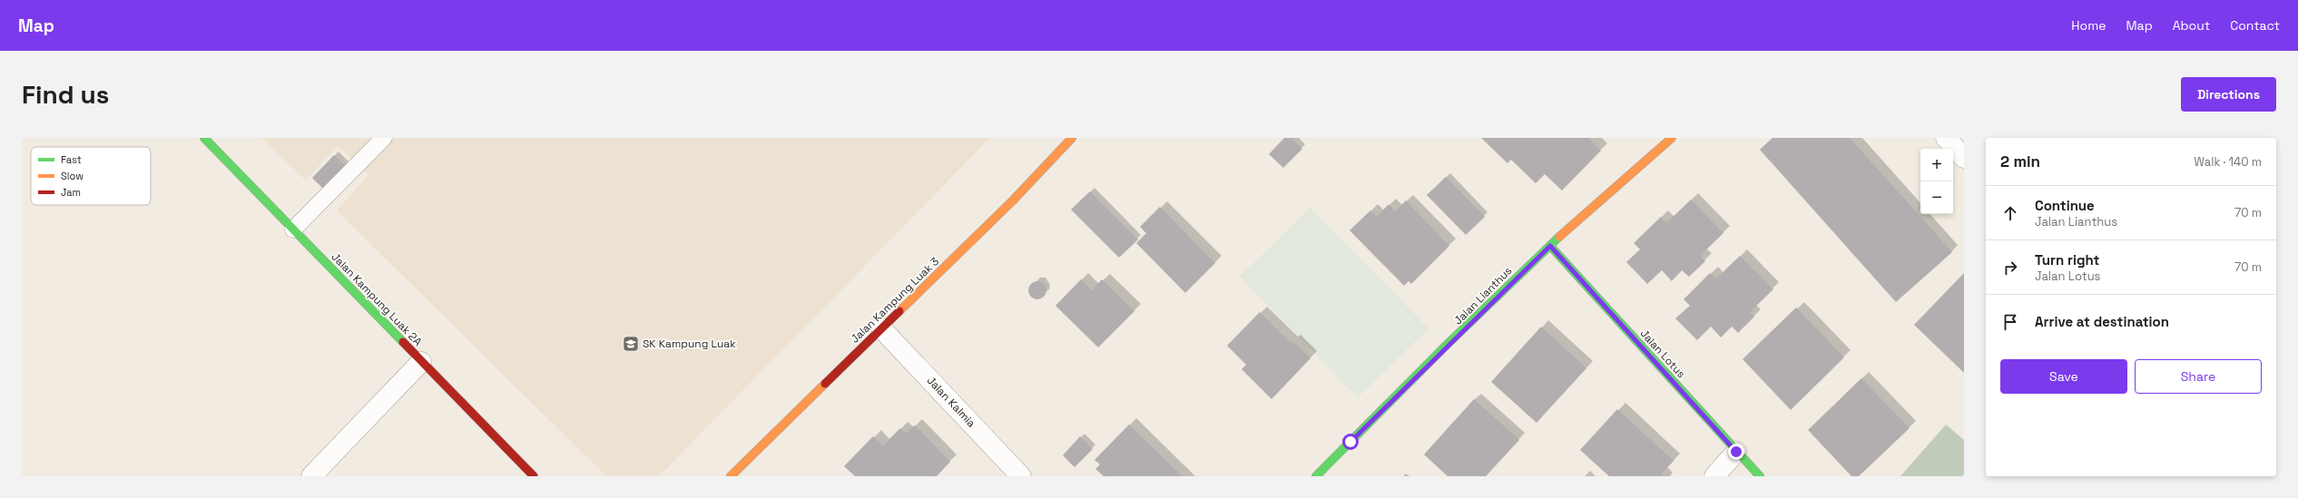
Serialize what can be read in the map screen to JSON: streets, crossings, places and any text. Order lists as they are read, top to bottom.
{
  "streets": {
    "street": [
      "Jalan Lianthus",
      "Jalan Kampung Luak 2A",
      "Jalan Kampung Luak 3",
      "Jalan Lotus",
      "Jalan Kalmia"
    ]
  },
  "crossings": [
    ["Jalan Lianthus", "Jalan Lotus"],
    ["Jalan Kampung Luak 3", "Jalan Kalmia"]
  ],
  "places": {
    "school or university": ["SK Kampung Luak"]
  },
  "legend": ["Fast", "Slow", "Jam"],
  "page": {
    "header": "Map",
    "nav": [
      "Home",
      "Map",
      "About",
      "Contact"
    ],
    "buttons": [
      "Directions",
      ["Save", "Share"]
    ],
    "title": "Find us",
    "heading": ["2 min", "Walk · 140 m"],
    "map_buttons": ["+", "−"],
    "list": [
      ["Continue", "Jalan Lianthus", "70 m"],
      ["Turn right", "Jalan Lotus", "70 m"],
      "Arrive at destination"
    ]
  }
}
